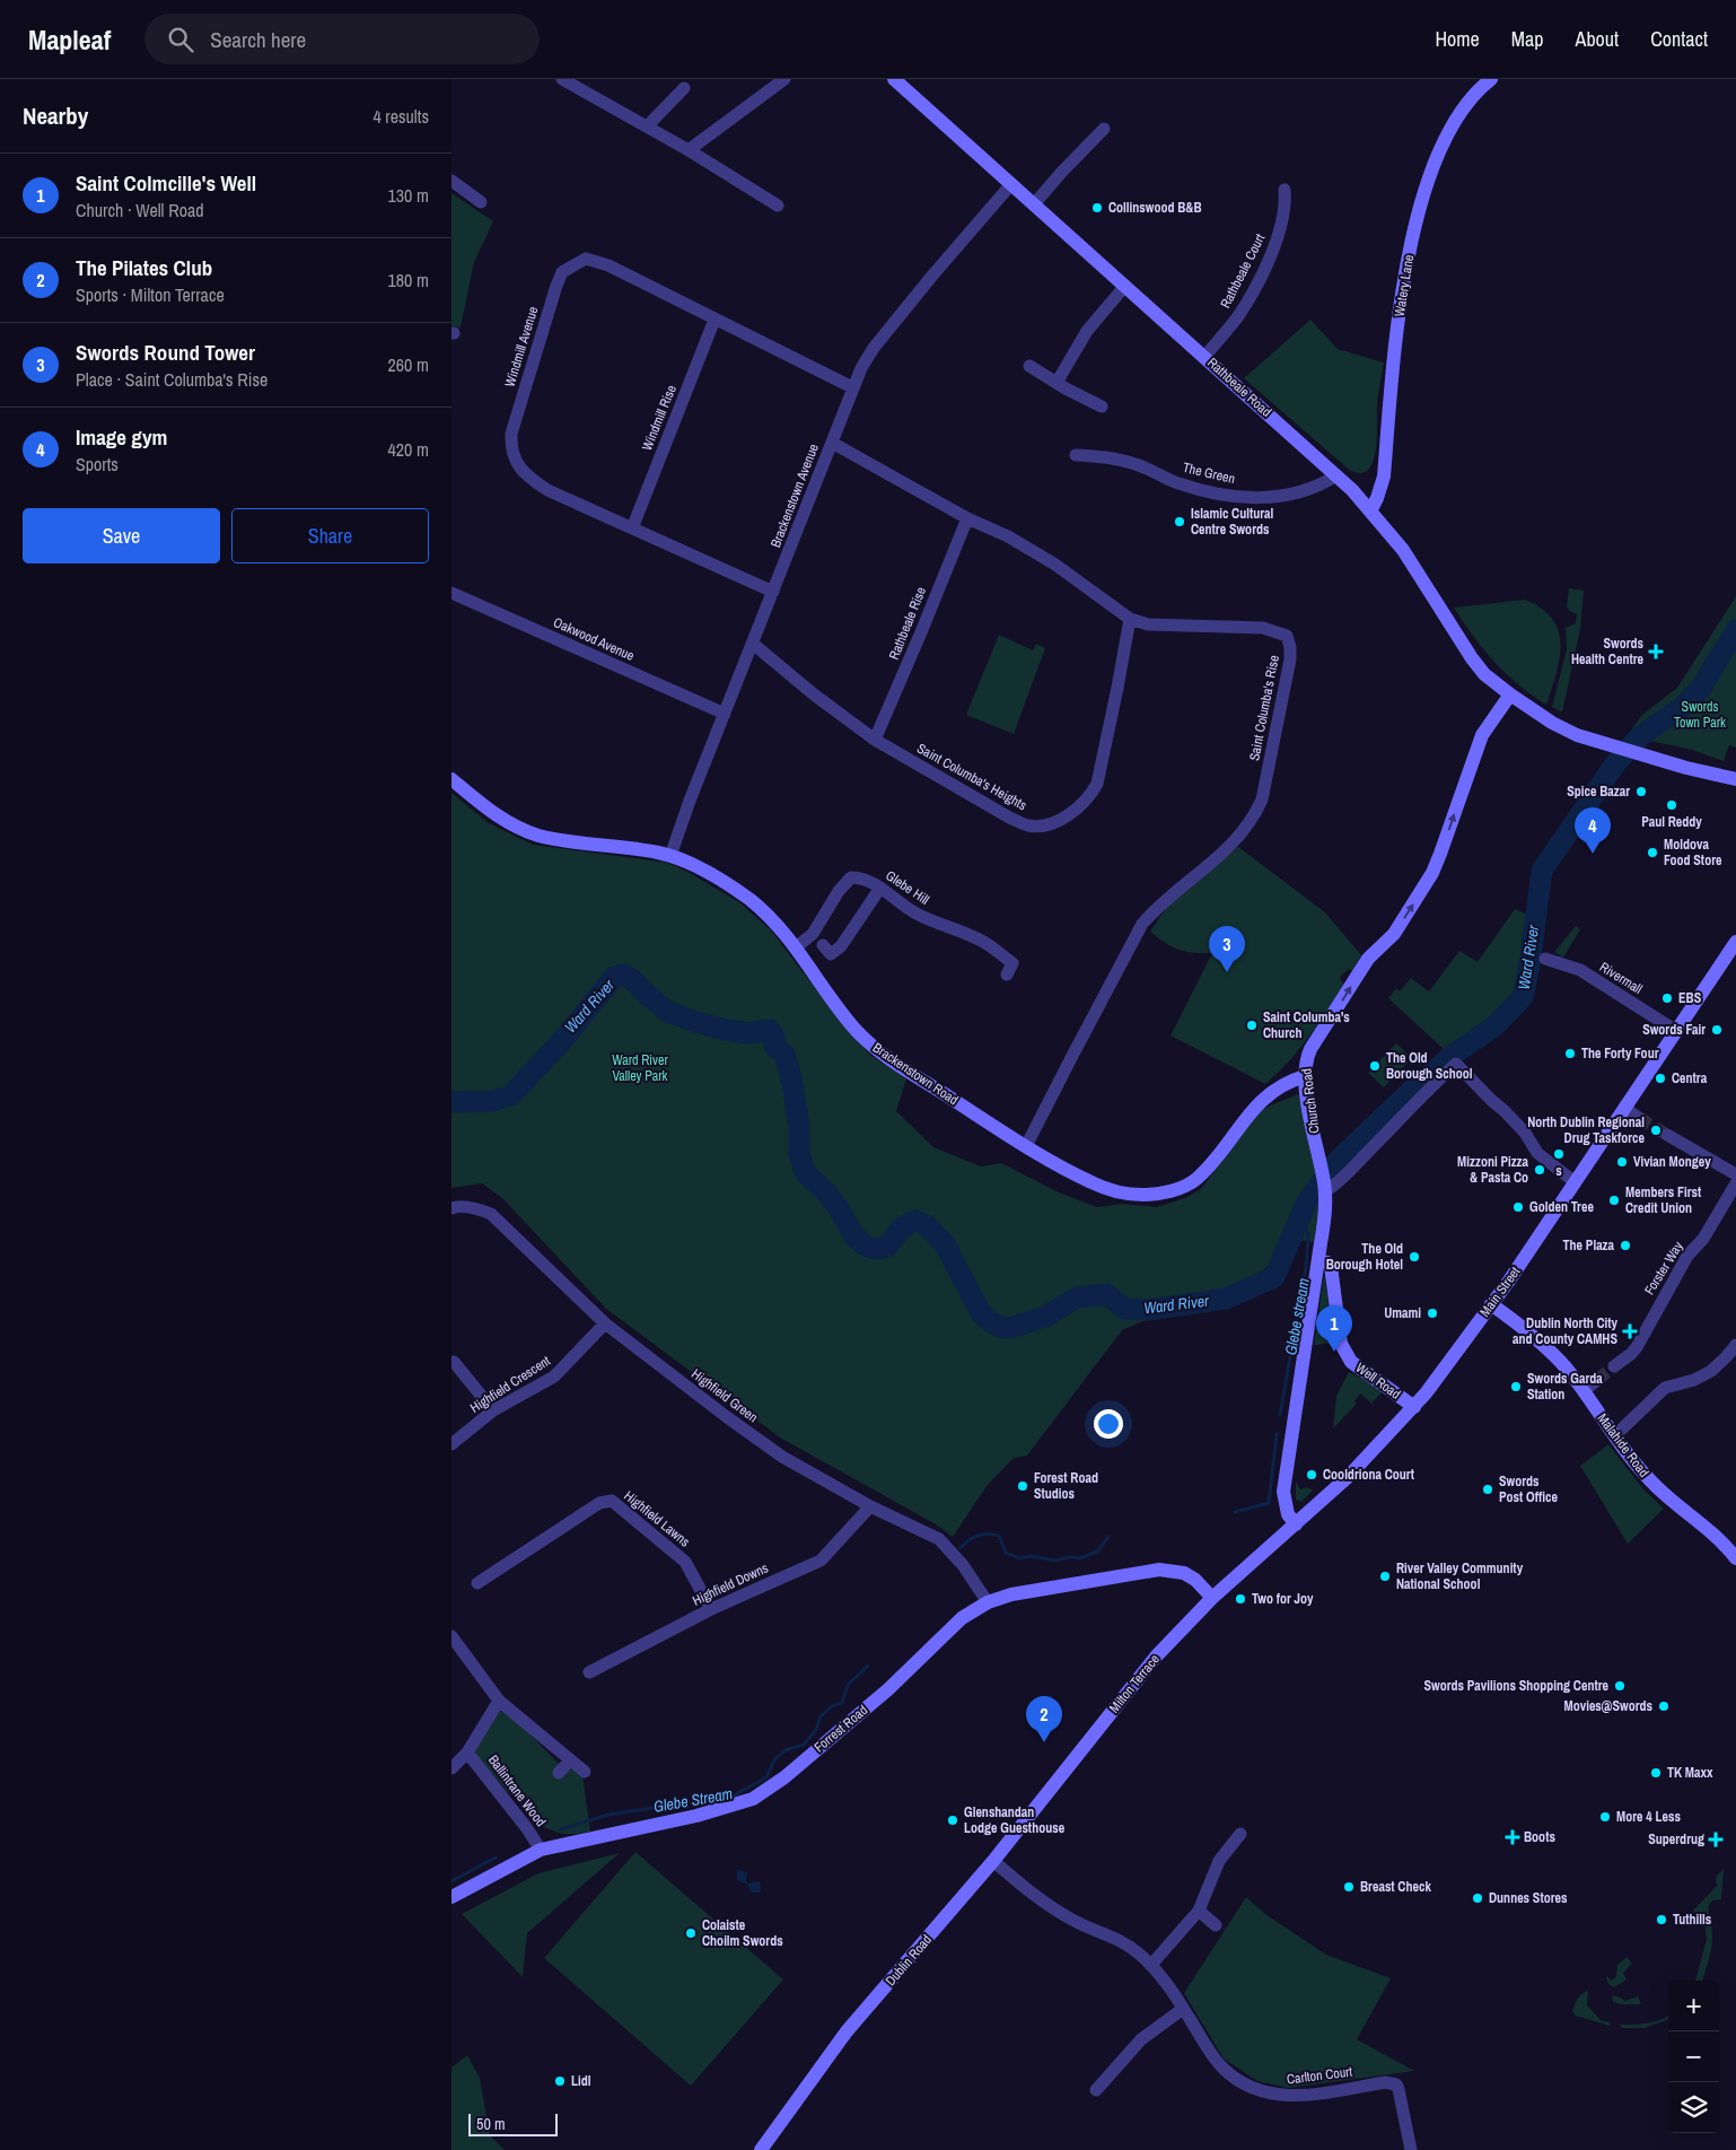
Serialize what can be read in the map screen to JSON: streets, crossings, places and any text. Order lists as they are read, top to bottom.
{
  "streets": {
    "street": [
      "Rathbeale Court",
      "Watery Lane",
      "Windmill Avenue",
      "Rathbeale Road",
      "Windmill Rise",
      "The Green",
      "Brackenstown Avenue",
      "Rathbeale Rise",
      "Oakwood Avenue",
      "Saint Columba's Rise",
      "Saint Columba's Heights",
      "Glebe Hill",
      "Rivermall",
      "Brackenstown Road",
      "Church Road",
      "Forster Way",
      "Main Street",
      "Well Road",
      "Highfield Crescent",
      "Highfield Green",
      "Malahide Road",
      "Highfield Lawns",
      "Highfield Downs",
      "Milton Terrace",
      "Forrest Road",
      "Ballintrane Wood",
      "Dublin Road",
      "Carlton Court"
    ]
  },
  "crossings": [
    ["Rathbeale Court", "Rathbeale Road"],
    ["Watery Lane", "Rathbeale Road"],
    ["Windmill Avenue", "Windmill Rise"],
    ["Windmill Avenue", "Brackenstown Avenue"],
    ["Rathbeale Road", "The Green"],
    ["Rathbeale Road", "Brackenstown Avenue"],
    ["Rathbeale Road", "Church Road"],
    ["Brackenstown Avenue", "Oakwood Avenue"],
    ["Brackenstown Avenue", "Saint Columba's Rise"],
    ["Brackenstown Avenue", "Saint Columba's Heights"],
    ["Brackenstown Avenue", "Brackenstown Road"],
    ["Rathbeale Rise", "Saint Columba's Rise"],
    ["Rathbeale Rise", "Saint Columba's Heights"],
    ["Saint Columba's Rise", "Saint Columba's Heights"],
    ["Saint Columba's Rise", "Brackenstown Road"],
    ["Glebe Hill", "Brackenstown Road"],
    ["Rivermall", "Main Street"],
    ["Brackenstown Road", "Church Road"],
    ["Church Road", "Main Street"],
    ["Church Road", "Well Road"],
    ["Main Street", "Well Road"],
    ["Main Street", "Malahide Road"],
    ["Main Street", "Milton Terrace"],
    ["Main Street", "Forrest Road"],
    ["Highfield Crescent", "Highfield Green"],
    ["Highfield Green", "Highfield Downs"],
    ["Highfield Green", "Forrest Road"],
    ["Highfield Lawns", "Highfield Downs"],
    ["Milton Terrace", "Forrest Road"],
    ["Milton Terrace", "Dublin Road"],
    ["Forrest Road", "Ballintrane Wood"],
    ["Dublin Road", "Carlton Court"]
  ],
  "one_way": ["Church Road"],
  "water": ["Ward River", "Glebe stream", "Glebe Stream"],
  "parks": ["Swords Town Park", "Ward River Valley Park"],
  "places": {
    "other": [
      "Collinswood B&B",
      "Islamic Cultural Centre Swords",
      "Spice Bazar",
      "Paul Reddy",
      "Moldova Food Store",
      "EBS",
      "Saint Columba's Church",
      "Swords Fair",
      "The Forty Four",
      "The Old Borough School",
      "Centra",
      "North Dublin Regional Drug Taskforce",
      "s",
      "Vivian Mongey",
      "Mizzoni Pizza & Pasta Co",
      "Members First Credit Union",
      "Golden Tree",
      "The Plaza",
      "The Old Borough Hotel",
      "Umami",
      "Swords Garda Station",
      "Cooldriona Court",
      "Forest Road Studios",
      "Swords Post Office",
      "River Valley Community National School",
      "Two for Joy",
      "Swords Pavilions Shopping Centre",
      "Movies@Swords",
      "TK Maxx",
      "More 4 Less",
      "Glenshandan Lodge Guesthouse",
      "Breast Check",
      "Dunnes Stores",
      "Tuthills",
      "Colaiste Choilm Swords",
      "Lidl"
    ],
    "health": [
      "Swords Health Centre",
      "Dublin North City and County CAMHS",
      "Boots",
      "Superdrug"
    ]
  },
  "scale_bar": "50 m",
  "page": {
    "header": "Mapleaf",
    "search": "Search here",
    "nav": [
      "Home",
      "Map",
      "About",
      "Contact"
    ],
    "heading": ["Nearby", "4 results"],
    "list": [
      {
        "mark": "1",
        "name": "Saint Colmcille's Well",
        "note": "Church · Well Road",
        "value": "130 m"
      },
      {
        "mark": "2",
        "name": "The Pilates Club",
        "note": "Sports · Milton Terrace",
        "value": "180 m"
      },
      {
        "mark": "3",
        "name": "Swords Round Tower",
        "note": "Place · Saint Columba's Rise",
        "value": "260 m"
      },
      {
        "mark": "4",
        "name": "Image gym",
        "note": "Sports",
        "value": "420 m"
      }
    ],
    "buttons": ["Save", "Share"],
    "pins": [
      "4",
      "3",
      "1",
      "2"
    ],
    "map_buttons": ["+", "−"],
    "scale": "50 m"
  }
}
